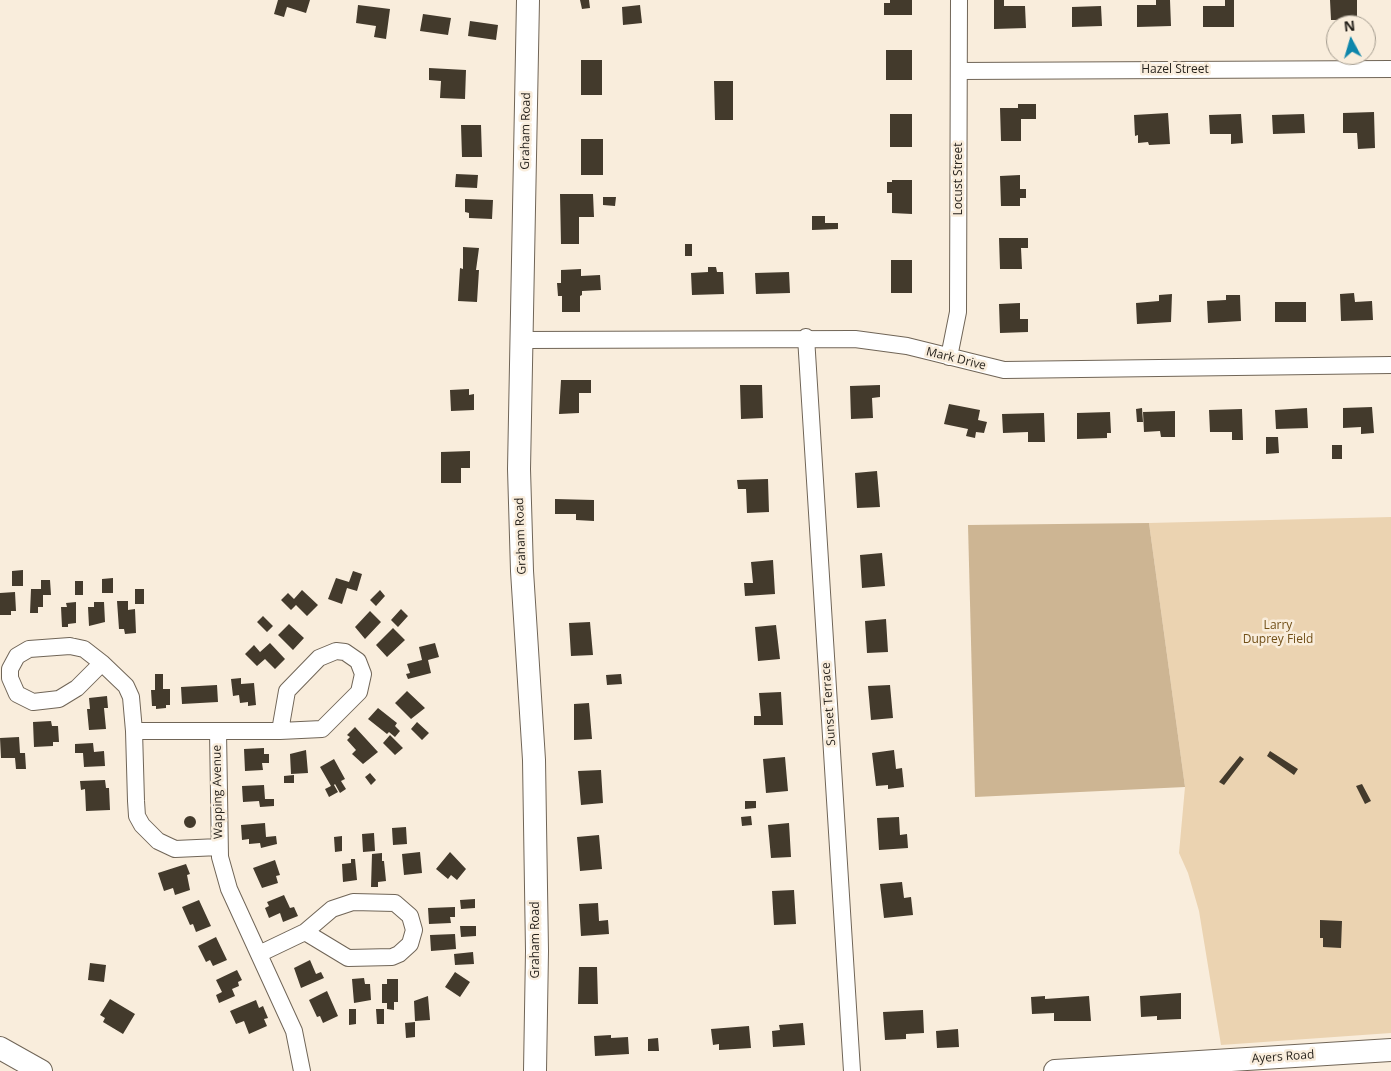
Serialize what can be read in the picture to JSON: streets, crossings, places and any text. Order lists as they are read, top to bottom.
{
  "streets": {
    "street": [
      "Hazel Street",
      "Graham Road",
      "Locust Street",
      "Mark Drive",
      "Sunset Terrace",
      "Wapping Avenue",
      "Ayers Road"
    ]
  },
  "crossings": [
    ["Hazel Street", "Locust Street"],
    ["Graham Road", "Mark Drive"],
    ["Locust Street", "Mark Drive"],
    ["Mark Drive", "Sunset Terrace"]
  ],
  "parks": ["Larry Duprey Field"],
  "north": "top"
}
